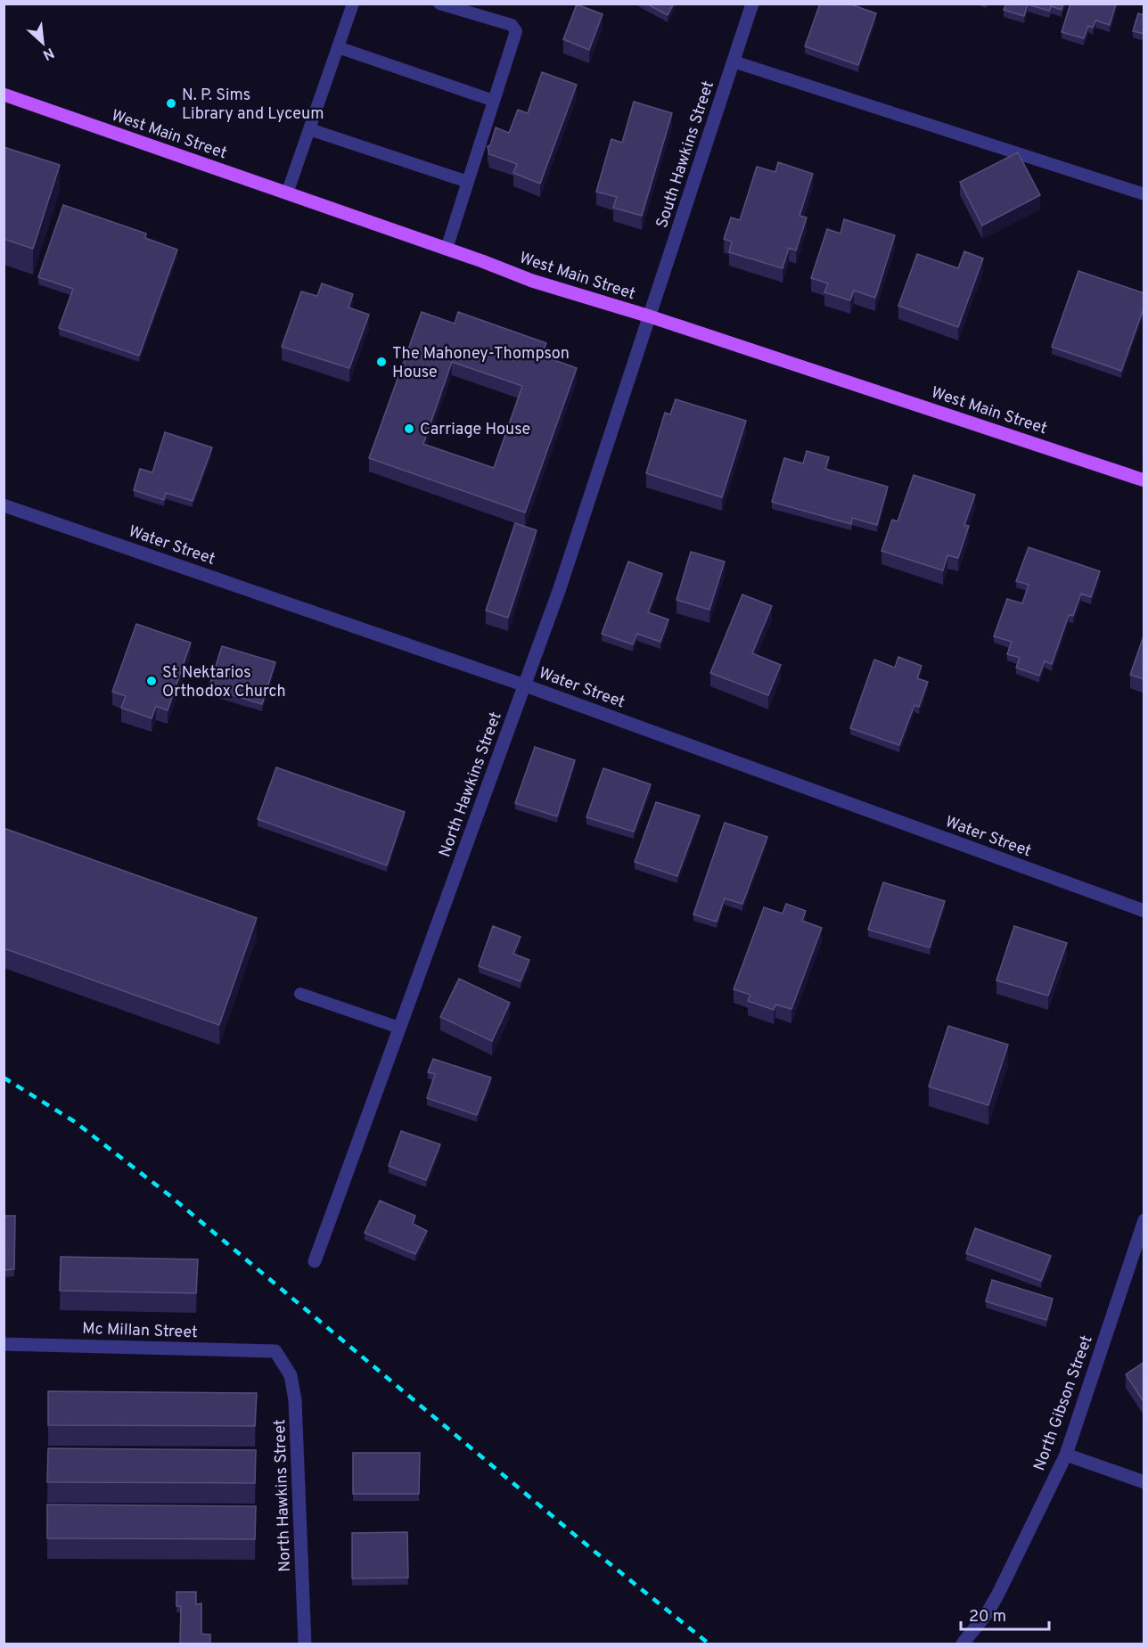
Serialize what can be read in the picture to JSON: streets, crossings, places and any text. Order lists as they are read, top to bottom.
{
  "streets": {
    "main road": ["West Main Street"],
    "street": [
      "South Hawkins Street",
      "Water Street",
      "North Hawkins Street",
      "Mc Millan Street",
      "North Gibson Street"
    ]
  },
  "crossings": [
    ["West Main Street", "South Hawkins Street"],
    ["West Main Street", "North Hawkins Street"],
    ["South Hawkins Street", "North Hawkins Street"],
    ["Water Street", "North Hawkins Street"],
    ["North Hawkins Street", "Mc Millan Street"]
  ],
  "places": [
    "N. P. Sims Library and Lyceum",
    "The Mahoney-Thompson House",
    "Carriage House",
    "St Nektarios Orthodox Church"
  ],
  "scale_bar": "20 m",
  "north": "bottom right"
}
